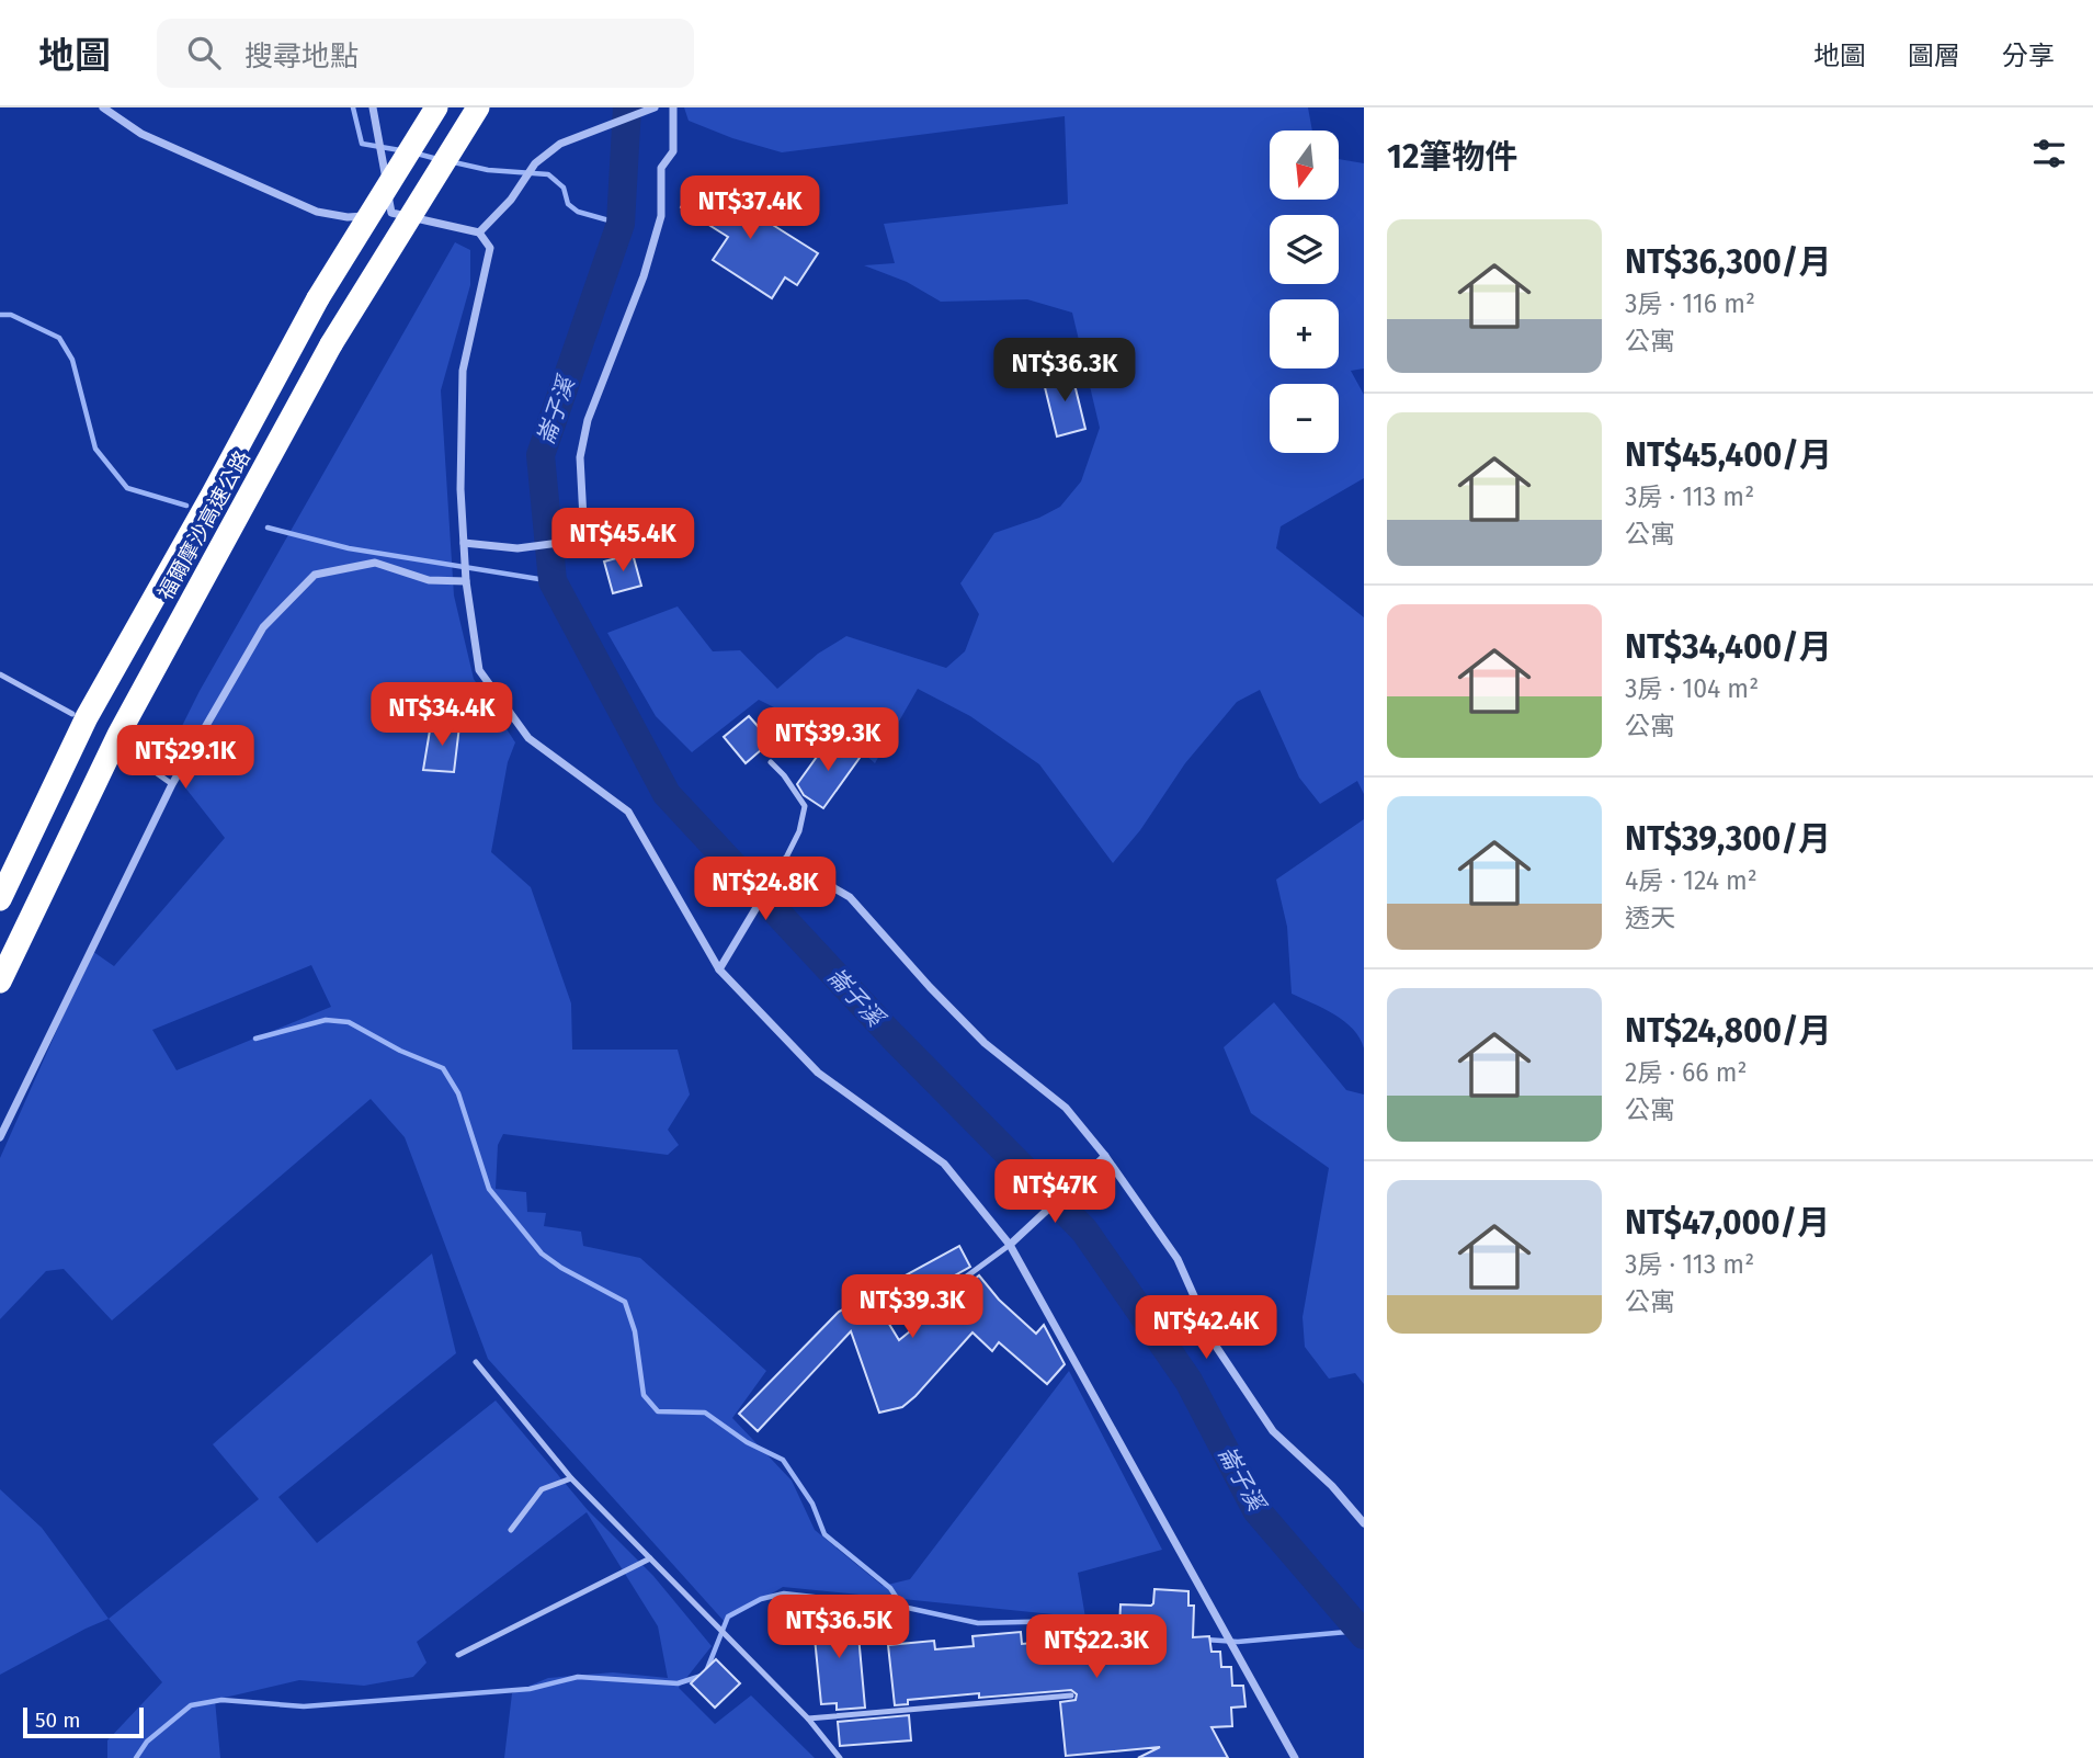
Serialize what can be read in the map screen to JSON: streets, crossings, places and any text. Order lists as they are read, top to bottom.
{
  "streets": {
    "highway": ["福爾摩沙高速公路"]
  },
  "water": ["崙子溪"],
  "scale_bar": "50 m",
  "north": "bottom",
  "page": {
    "header": "地圖",
    "search": "搜尋地點",
    "nav": ["地圖", "圖層", "分享"],
    "heading": "12筆物件",
    "map_buttons": ["+", "−"],
    "price": [
      "NT$37.4K",
      "NT$36.3K",
      "NT$45.4K",
      "NT$34.4K",
      "NT$39.3K",
      "NT$29.1K",
      "NT$24.8K",
      "NT$47K",
      "NT$39.3K",
      "NT$42.4K",
      "NT$36.5K",
      "NT$22.3K"
    ],
    "list": [
      {
        "name": "NT$36,300/月",
        "note": "3房 · 116 m² · 公寓"
      },
      {
        "name": "NT$45,400/月",
        "note": "3房 · 113 m² · 公寓"
      },
      {
        "name": "NT$34,400/月",
        "note": "3房 · 104 m² · 公寓"
      },
      {
        "name": "NT$39,300/月",
        "note": "4房 · 124 m² · 透天"
      },
      {
        "name": "NT$24,800/月",
        "note": "2房 · 66 m² · 公寓"
      },
      {
        "name": "NT$47,000/月",
        "note": "3房 · 113 m² · 公寓"
      }
    ],
    "scale": "50 m"
  }
}
